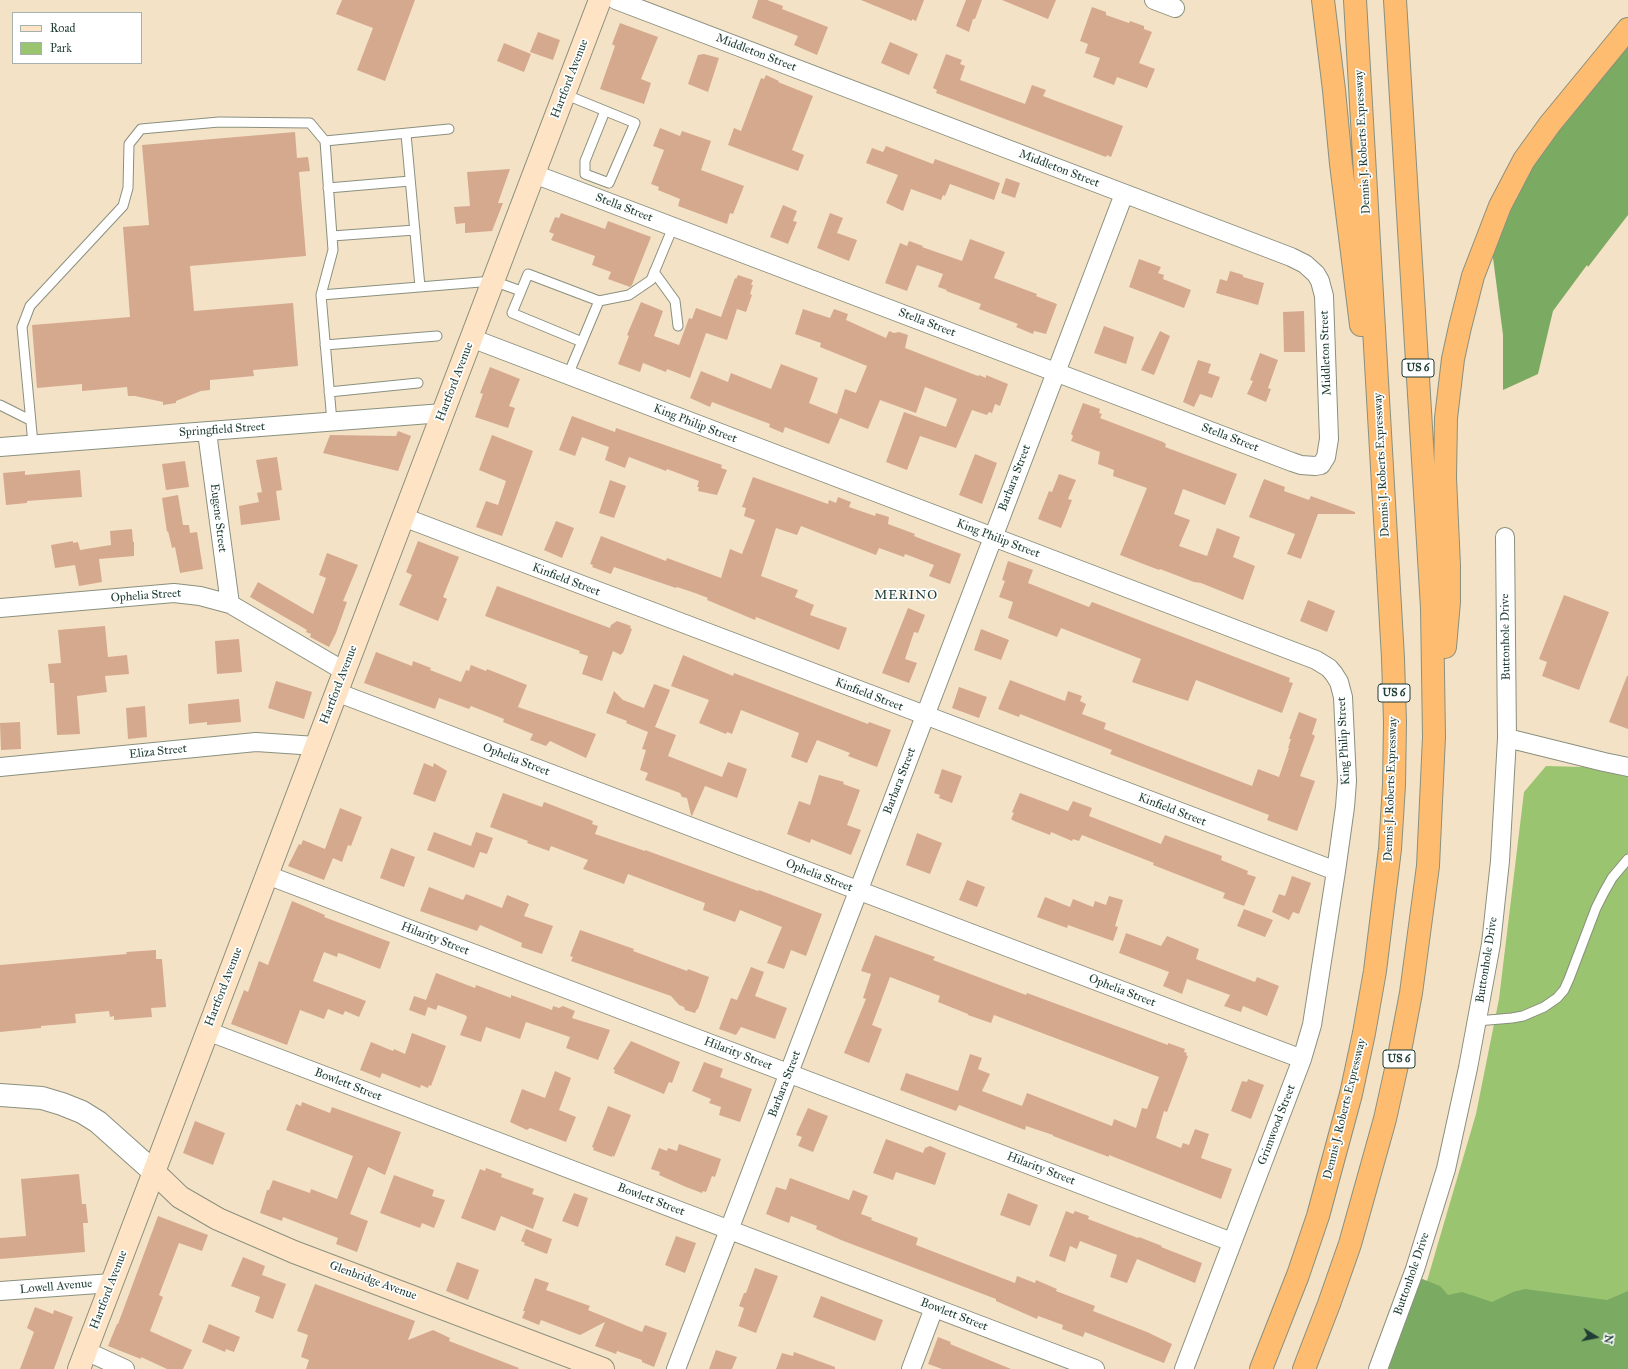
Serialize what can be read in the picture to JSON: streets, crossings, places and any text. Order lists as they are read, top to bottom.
{
  "streets": {
    "highway": ["Dennis J. Roberts Expressway", "US 6"],
    "main road": ["Hartford Avenue", "Glenbridge Avenue"],
    "street": [
      "Middleton Street",
      "Stella Street",
      "King Philip Street",
      "Springfield Street",
      "Barbara Street",
      "Eugene Street",
      "Kinfield Street",
      "Ophelia Street",
      "Buttonhole Drive",
      "Eliza Street",
      "Hilarity Street",
      "Bowlett Street",
      "Grimwood Street",
      "Lowell Avenue"
    ]
  },
  "crossings": [
    ["Middleton Street", "Stella Street"],
    ["Middleton Street", "Barbara Street"],
    ["Hartford Avenue", "Stella Street"],
    ["Hartford Avenue", "King Philip Street"],
    ["Hartford Avenue", "Springfield Street"],
    ["Hartford Avenue", "Kinfield Street"],
    ["Hartford Avenue", "Ophelia Street"],
    ["Hartford Avenue", "Eliza Street"],
    ["Hartford Avenue", "Hilarity Street"],
    ["Hartford Avenue", "Bowlett Street"],
    ["Hartford Avenue", "Glenbridge Avenue"],
    ["Hartford Avenue", "Lowell Avenue"],
    ["Stella Street", "Barbara Street"],
    ["King Philip Street", "Barbara Street"],
    ["King Philip Street", "Kinfield Street"],
    ["King Philip Street", "Grimwood Street"],
    ["Springfield Street", "Eugene Street"],
    ["Barbara Street", "Kinfield Street"],
    ["Barbara Street", "Ophelia Street"],
    ["Barbara Street", "Hilarity Street"],
    ["Barbara Street", "Bowlett Street"],
    ["Eugene Street", "Ophelia Street"],
    ["Kinfield Street", "Grimwood Street"],
    ["Ophelia Street", "Grimwood Street"],
    ["Hilarity Street", "Grimwood Street"]
  ],
  "districts": ["MERINO"],
  "legend": ["Road", "Park"],
  "north": "right"
}
